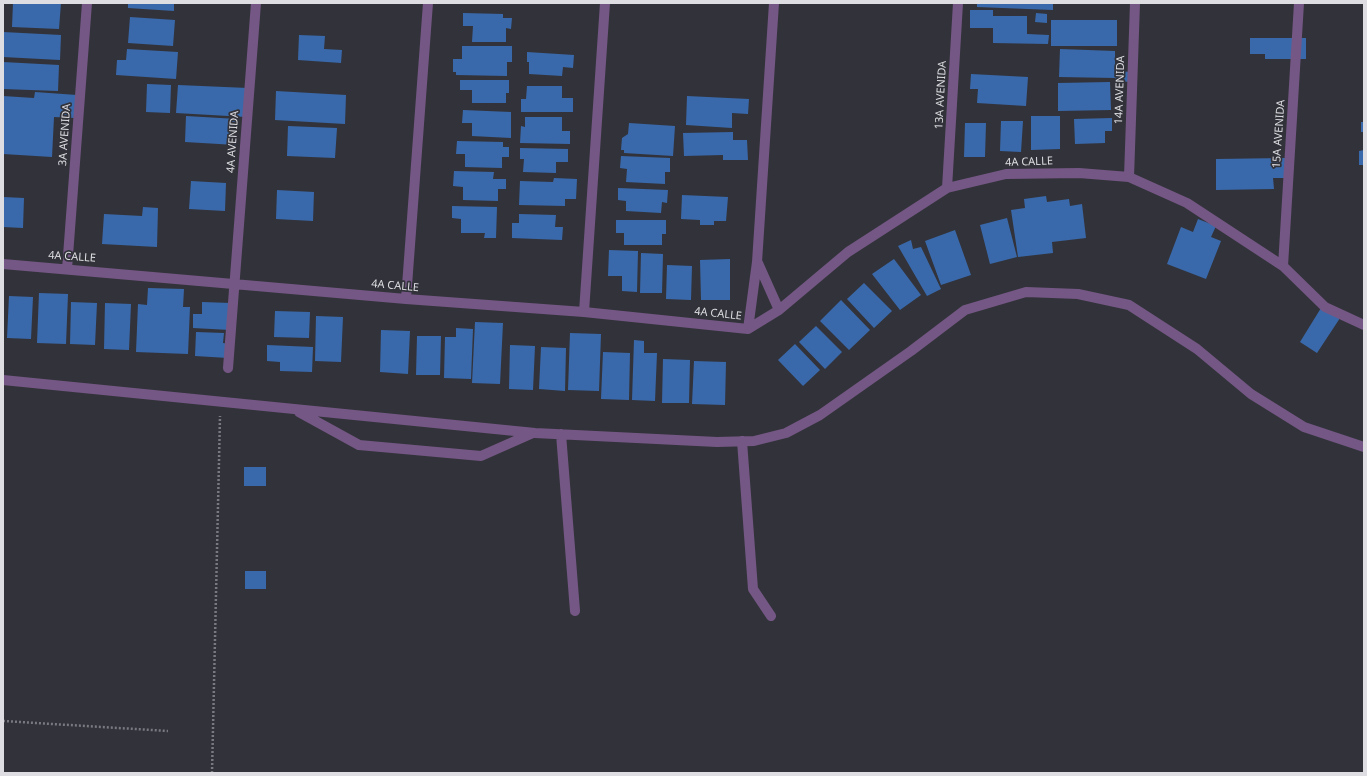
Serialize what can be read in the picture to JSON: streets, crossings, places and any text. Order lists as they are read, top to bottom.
{
  "streets": {
    "street": [
      "14A AVENIDA",
      "13A AVENIDA",
      "15A AVENIDA",
      "3A AVENIDA",
      "4A AVENIDA",
      "4A CALLE"
    ]
  },
  "crossings": [
    ["14A AVENIDA", "4A CALLE"],
    ["13A AVENIDA", "4A CALLE"],
    ["15A AVENIDA", "4A CALLE"],
    ["3A AVENIDA", "4A CALLE"],
    ["4A AVENIDA", "4A CALLE"]
  ]
}
